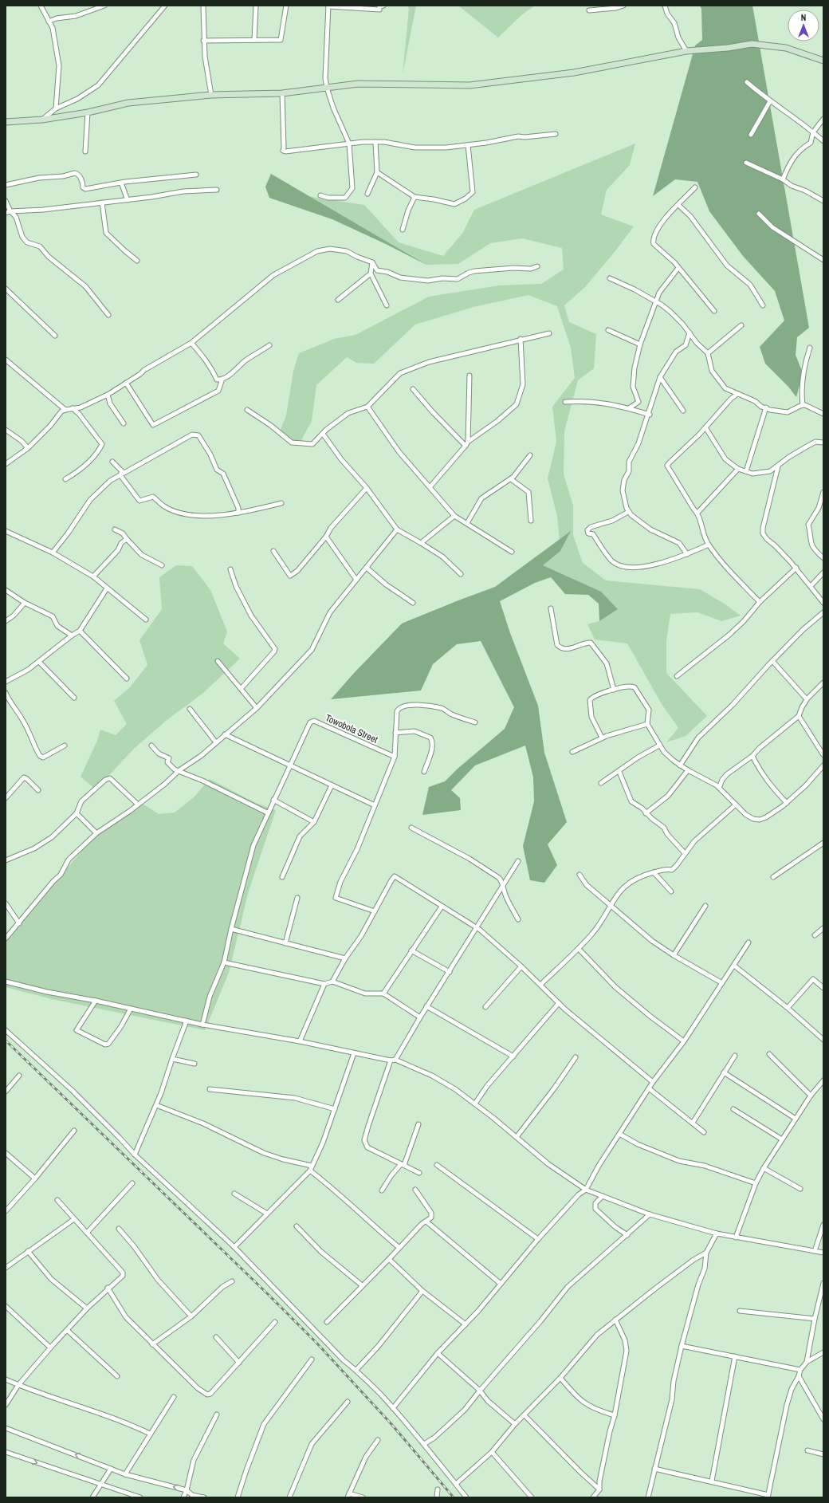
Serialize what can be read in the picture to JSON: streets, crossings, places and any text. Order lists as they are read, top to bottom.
{
  "streets": {
    "street": ["Towobola Street"]
  },
  "north": "top"
}
